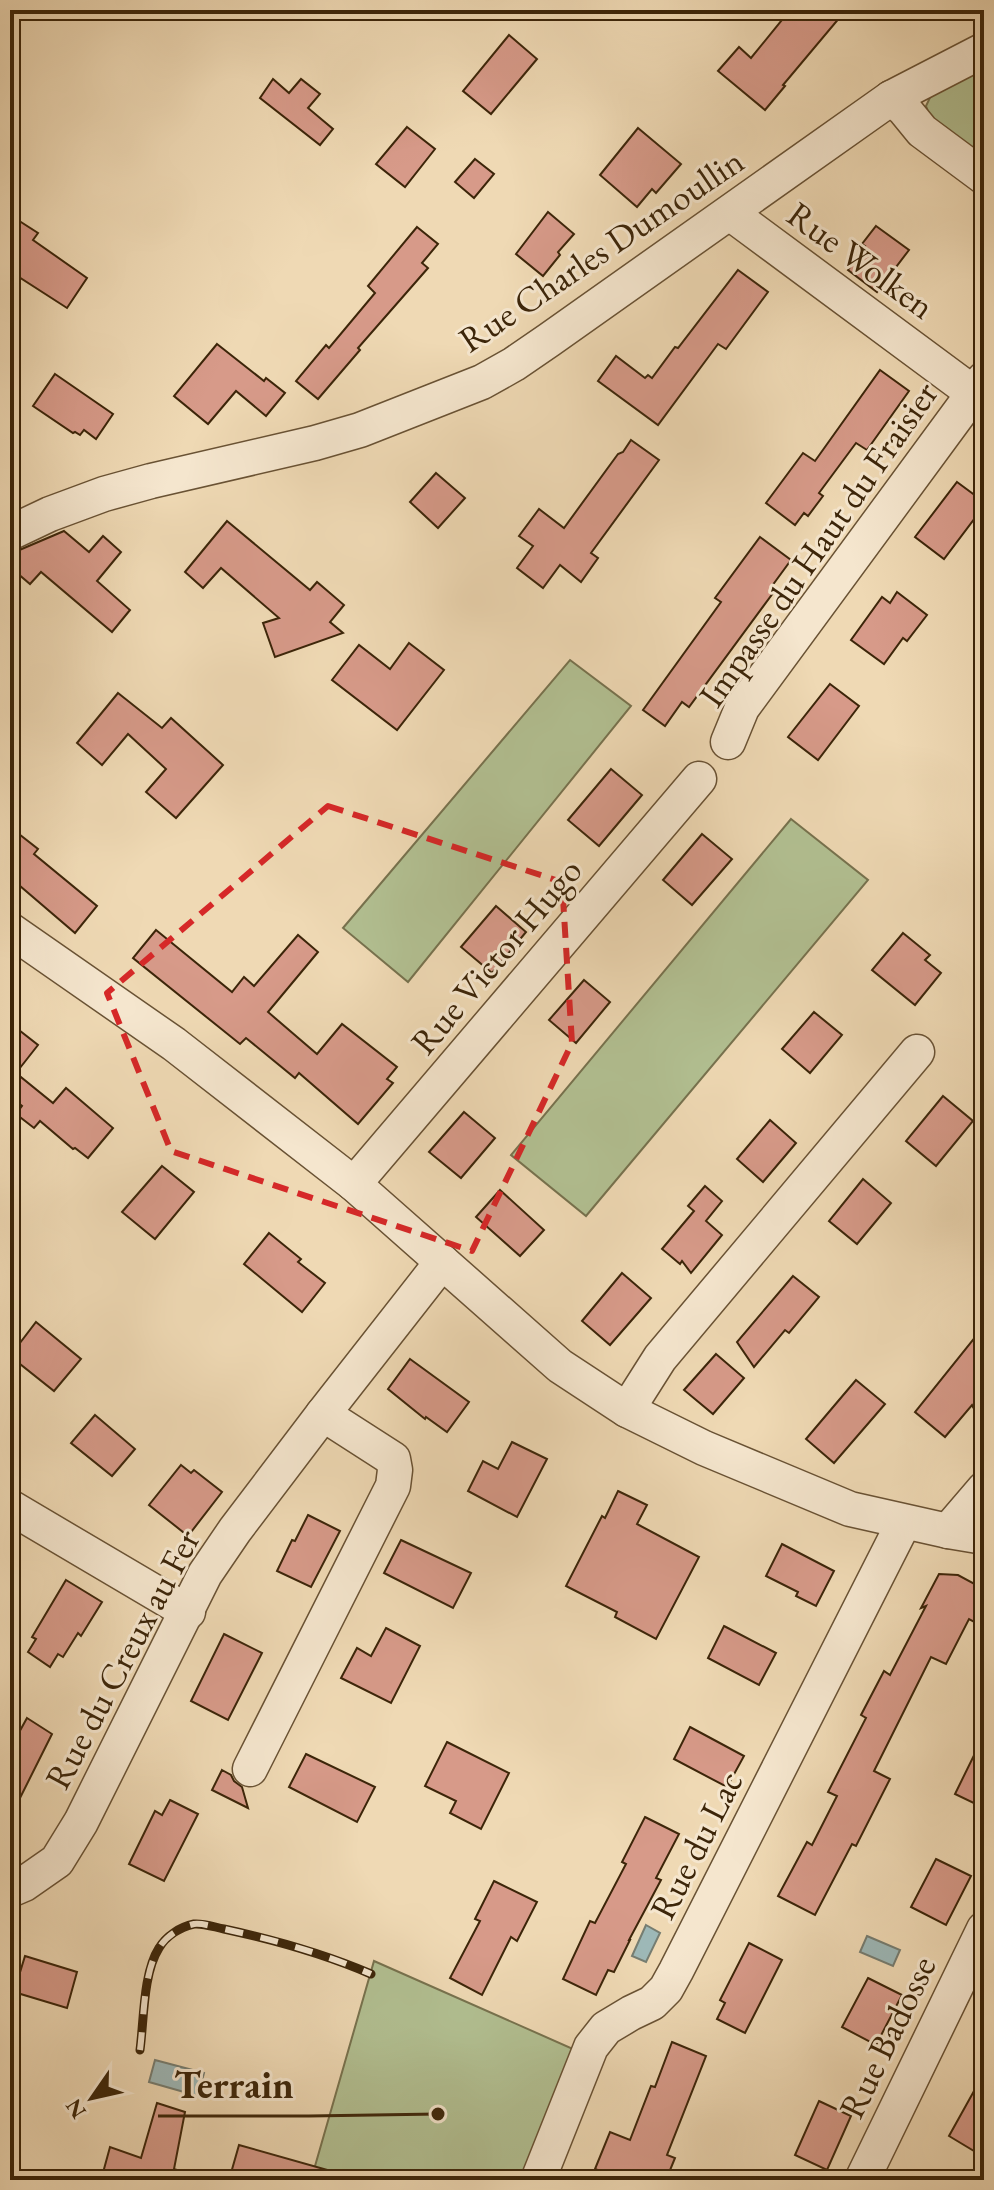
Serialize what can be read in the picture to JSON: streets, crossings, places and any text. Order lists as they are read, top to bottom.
{
  "streets": {
    "street": [
      "Rue Charles Dumoullin",
      "Rue Wolken",
      "Impasse du Haut du Fraisier",
      "Rue Victor Hugo",
      "Rue du Creux au Fer",
      "Rue du Lac",
      "Rue Badosse"
    ]
  },
  "crossings": [
    ["Rue Charles Dumoullin", "Rue Wolken"],
    ["Rue Wolken", "Impasse du Haut du Fraisier"]
  ],
  "places": ["Terrain"],
  "north": "bottom left"
}
